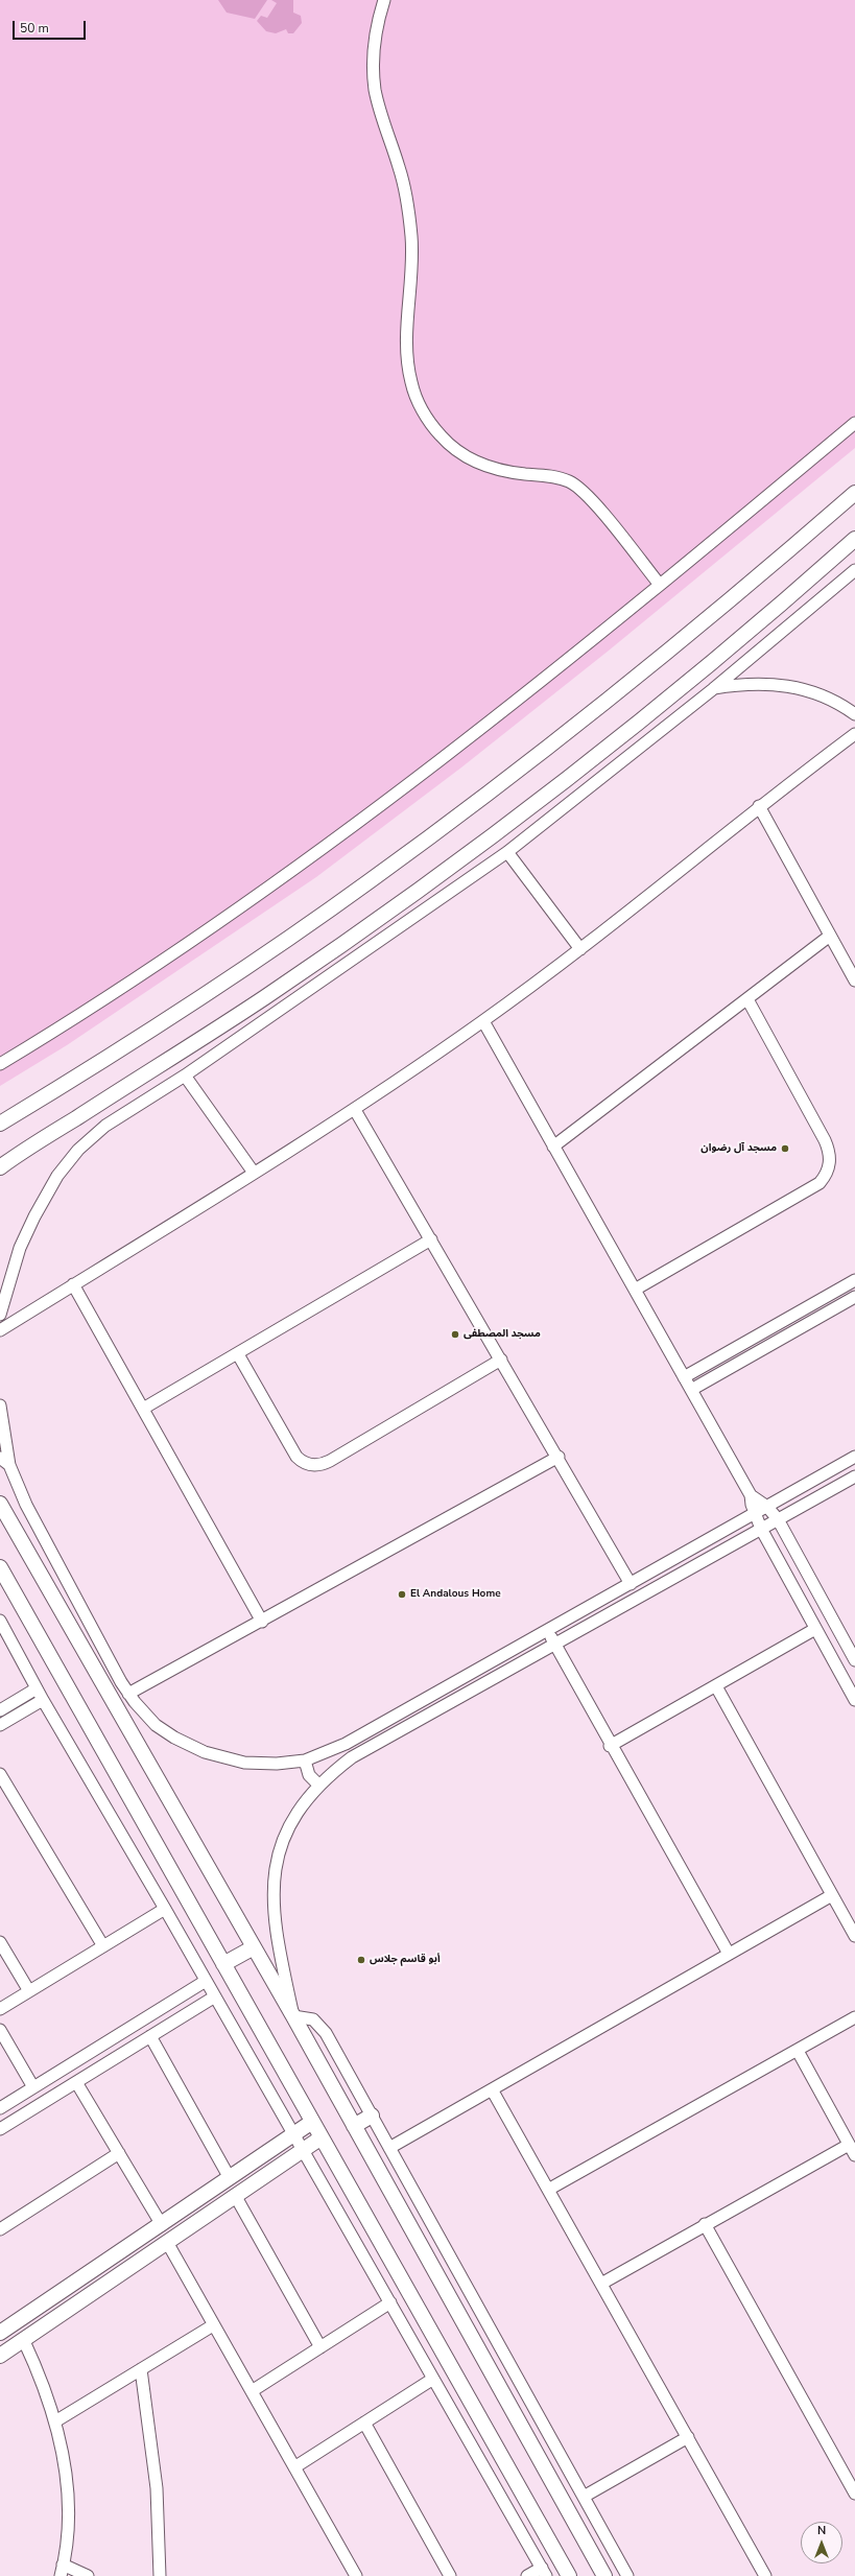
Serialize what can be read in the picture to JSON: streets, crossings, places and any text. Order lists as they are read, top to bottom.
{
  "places": [
    "مسجد آل رضوان",
    "مسجد المصطفى",
    "El Andalous Home",
    "أبو قاسم جلاس"
  ],
  "scale_bar": "50 m",
  "north": "top"
}
